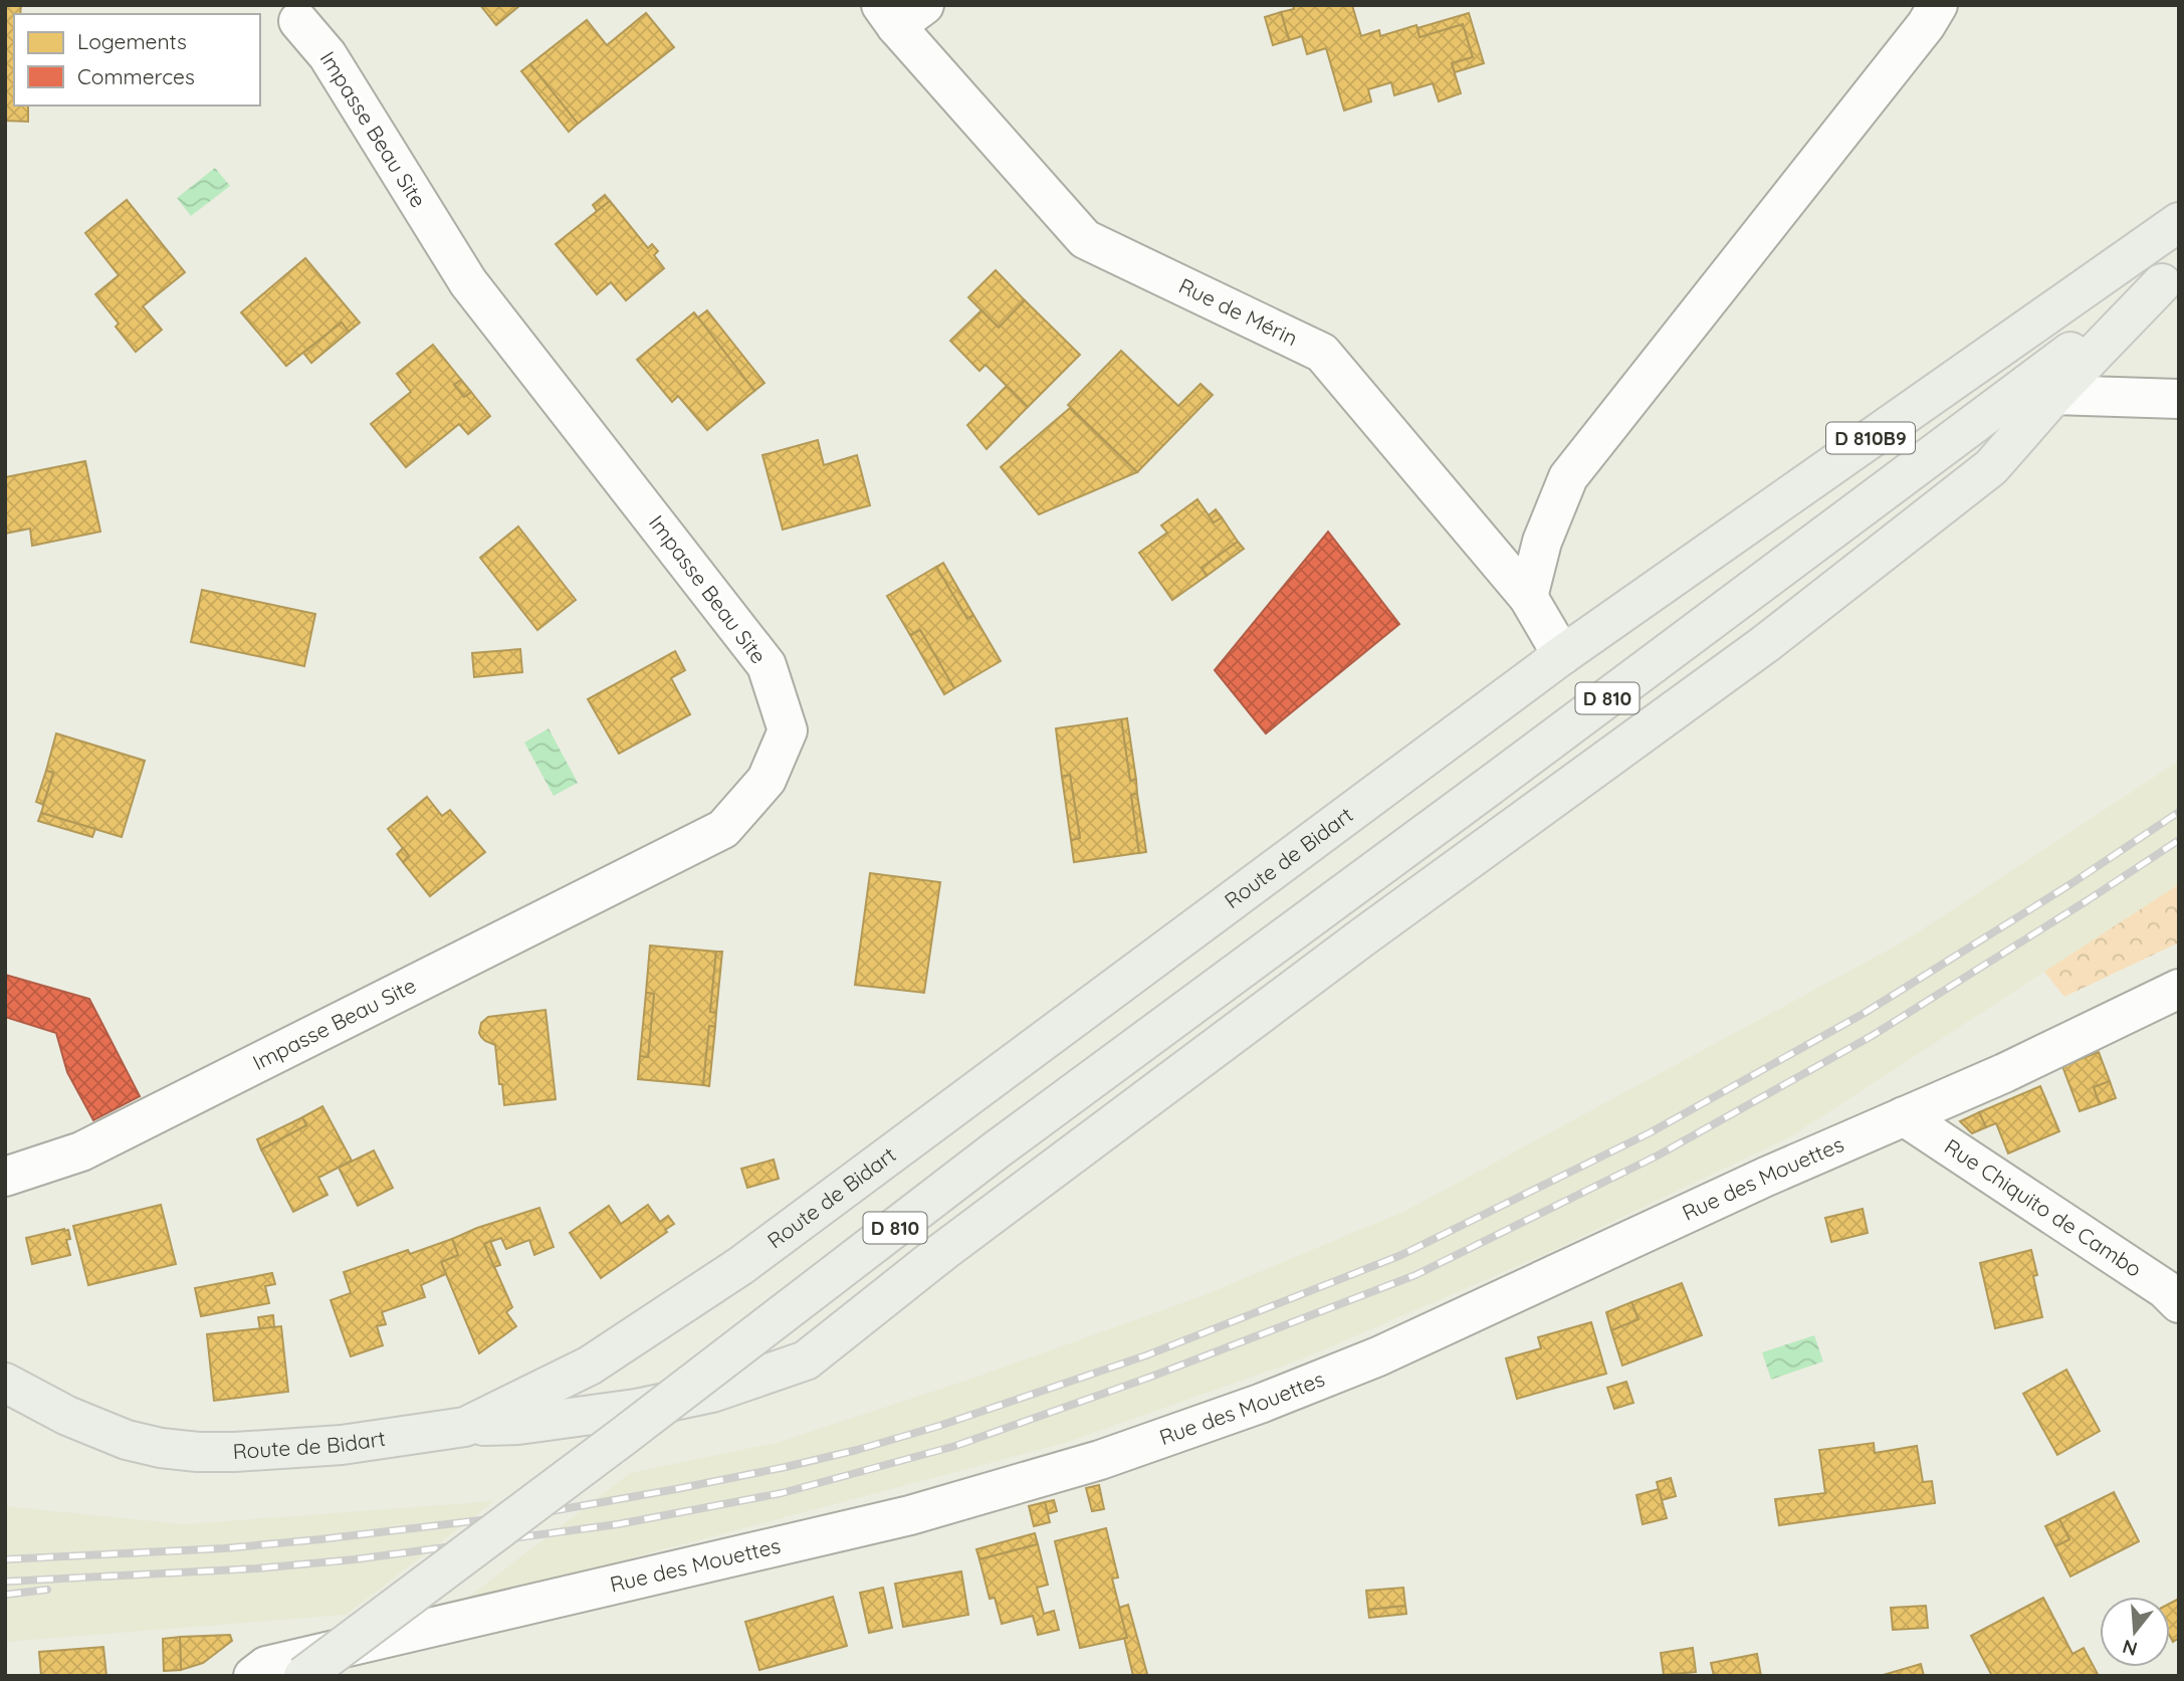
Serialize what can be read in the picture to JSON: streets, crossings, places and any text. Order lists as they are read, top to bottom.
{
  "streets": {
    "main road": ["D 810B9", "D 810", "Route de Bidart"],
    "street": [
      "Impasse Beau Site",
      "Rue de Mérin",
      "Rue des Mouettes",
      "Rue Chiquito de Cambo"
    ]
  },
  "crossings": [
    ["Rue de Mérin", "D 810B9"],
    ["Rue de Mérin", "Route de Bidart"],
    ["D 810B9", "Route de Bidart"],
    ["Rue des Mouettes", "Rue Chiquito de Cambo"]
  ],
  "legend": ["Logements", "Commerces"],
  "north": "bottom"
}
